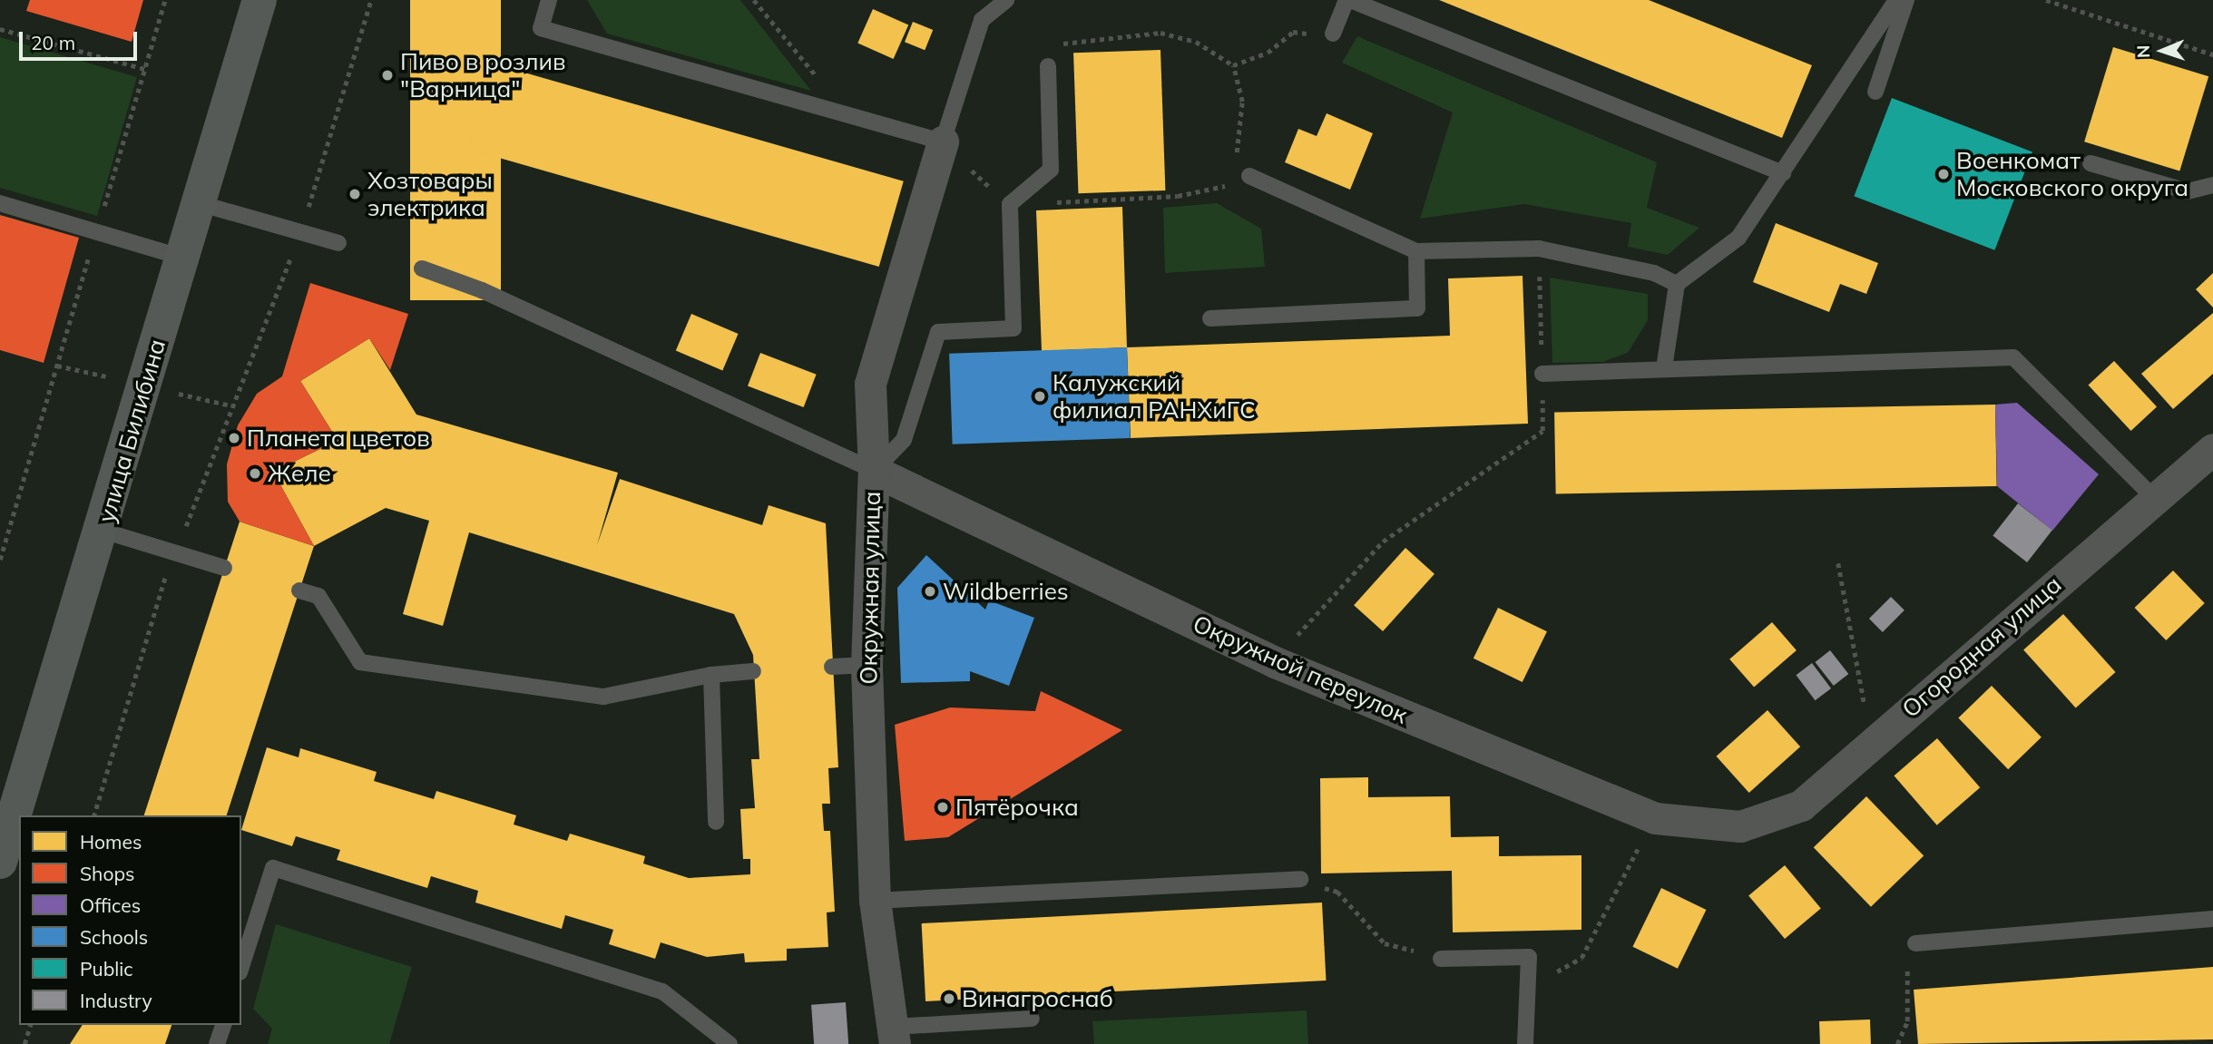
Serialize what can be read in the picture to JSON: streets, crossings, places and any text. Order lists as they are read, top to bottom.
{
  "streets": {
    "main road": ["улица Билибина"],
    "street": ["Окружная улица", "Огородная улица", "Окружной переулок"]
  },
  "crossings": [
    ["Окружная улица", "Окружной переулок"],
    ["Огородная улица", "Окружной переулок"]
  ],
  "places": [
    "Пиво в розлив \"Варница\"",
    "Военкомат Московского округа",
    "Хозтовары электрика",
    "Калужский филиал РАНХиГС",
    "Планета цветов",
    "Желе",
    "Wildberries",
    "Пятёрочка",
    "Винагроснаб"
  ],
  "legend": [
    "Homes",
    "Shops",
    "Offices",
    "Schools",
    "Public",
    "Industry"
  ],
  "scale_bar": "20 m",
  "north": "left"
}
